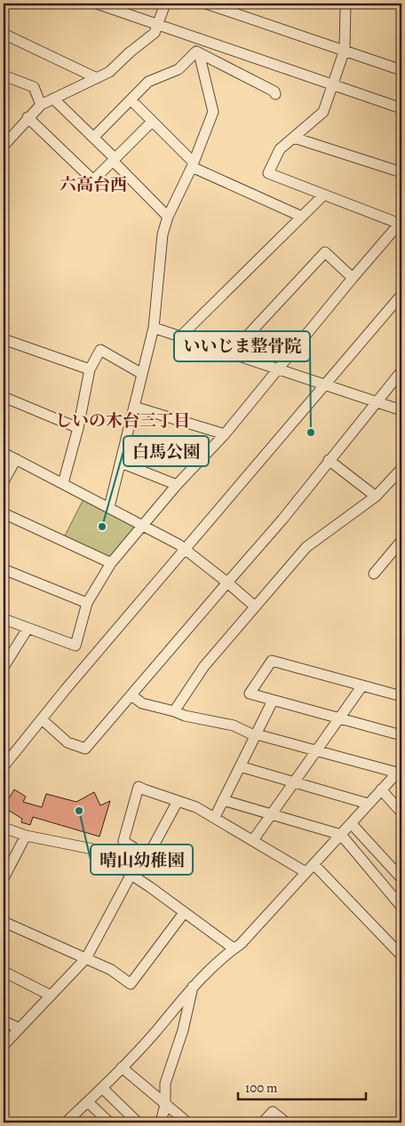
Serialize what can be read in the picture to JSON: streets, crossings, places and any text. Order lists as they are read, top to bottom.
{
  "districts": ["六高台西", "しいの木台三丁目"],
  "places": ["いいじま整骨院", "白馬公園", "晴山幼稚園"],
  "scale_bar": "100 m"
}
